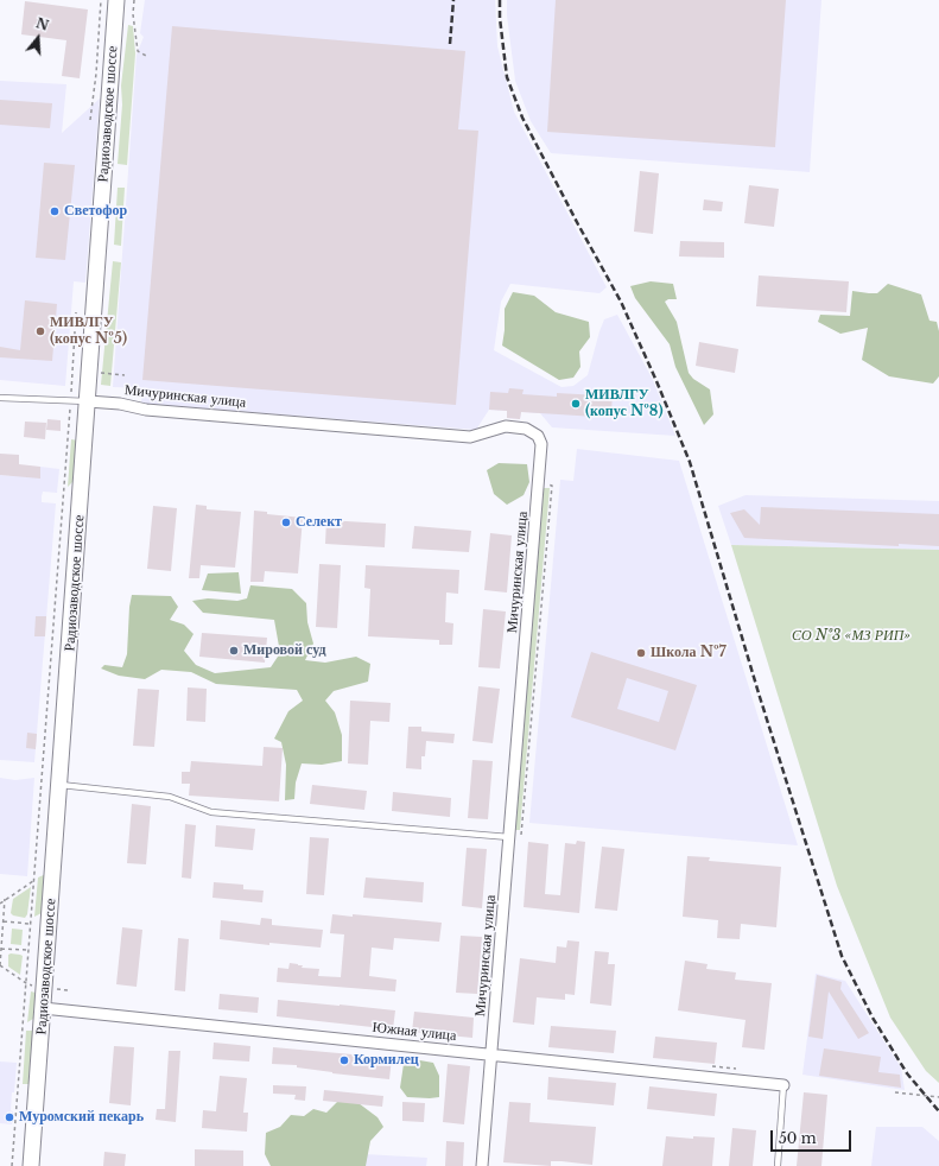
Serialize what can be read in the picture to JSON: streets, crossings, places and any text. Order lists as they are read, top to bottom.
{
  "streets": {
    "street": ["Радиозаводское шоссе", "Мичуринская улица", "Южная улица"]
  },
  "crossings": [
    ["Радиозаводское шоссе", "Мичуринская улица"],
    ["Радиозаводское шоссе", "Южная улица"],
    ["Мичуринская улица", "Южная улица"]
  ],
  "parks": ["СО №3 «МЗ РИП»"],
  "places": [
    "Светофор",
    "МИВЛГУ (копус №5)",
    "МИВЛГУ (копус №8)",
    "Селект",
    "Мировой суд",
    "Школа №7",
    "Кормилец",
    "Муромский пекарь"
  ],
  "scale_bar": "50 m",
  "north": "top"
}
